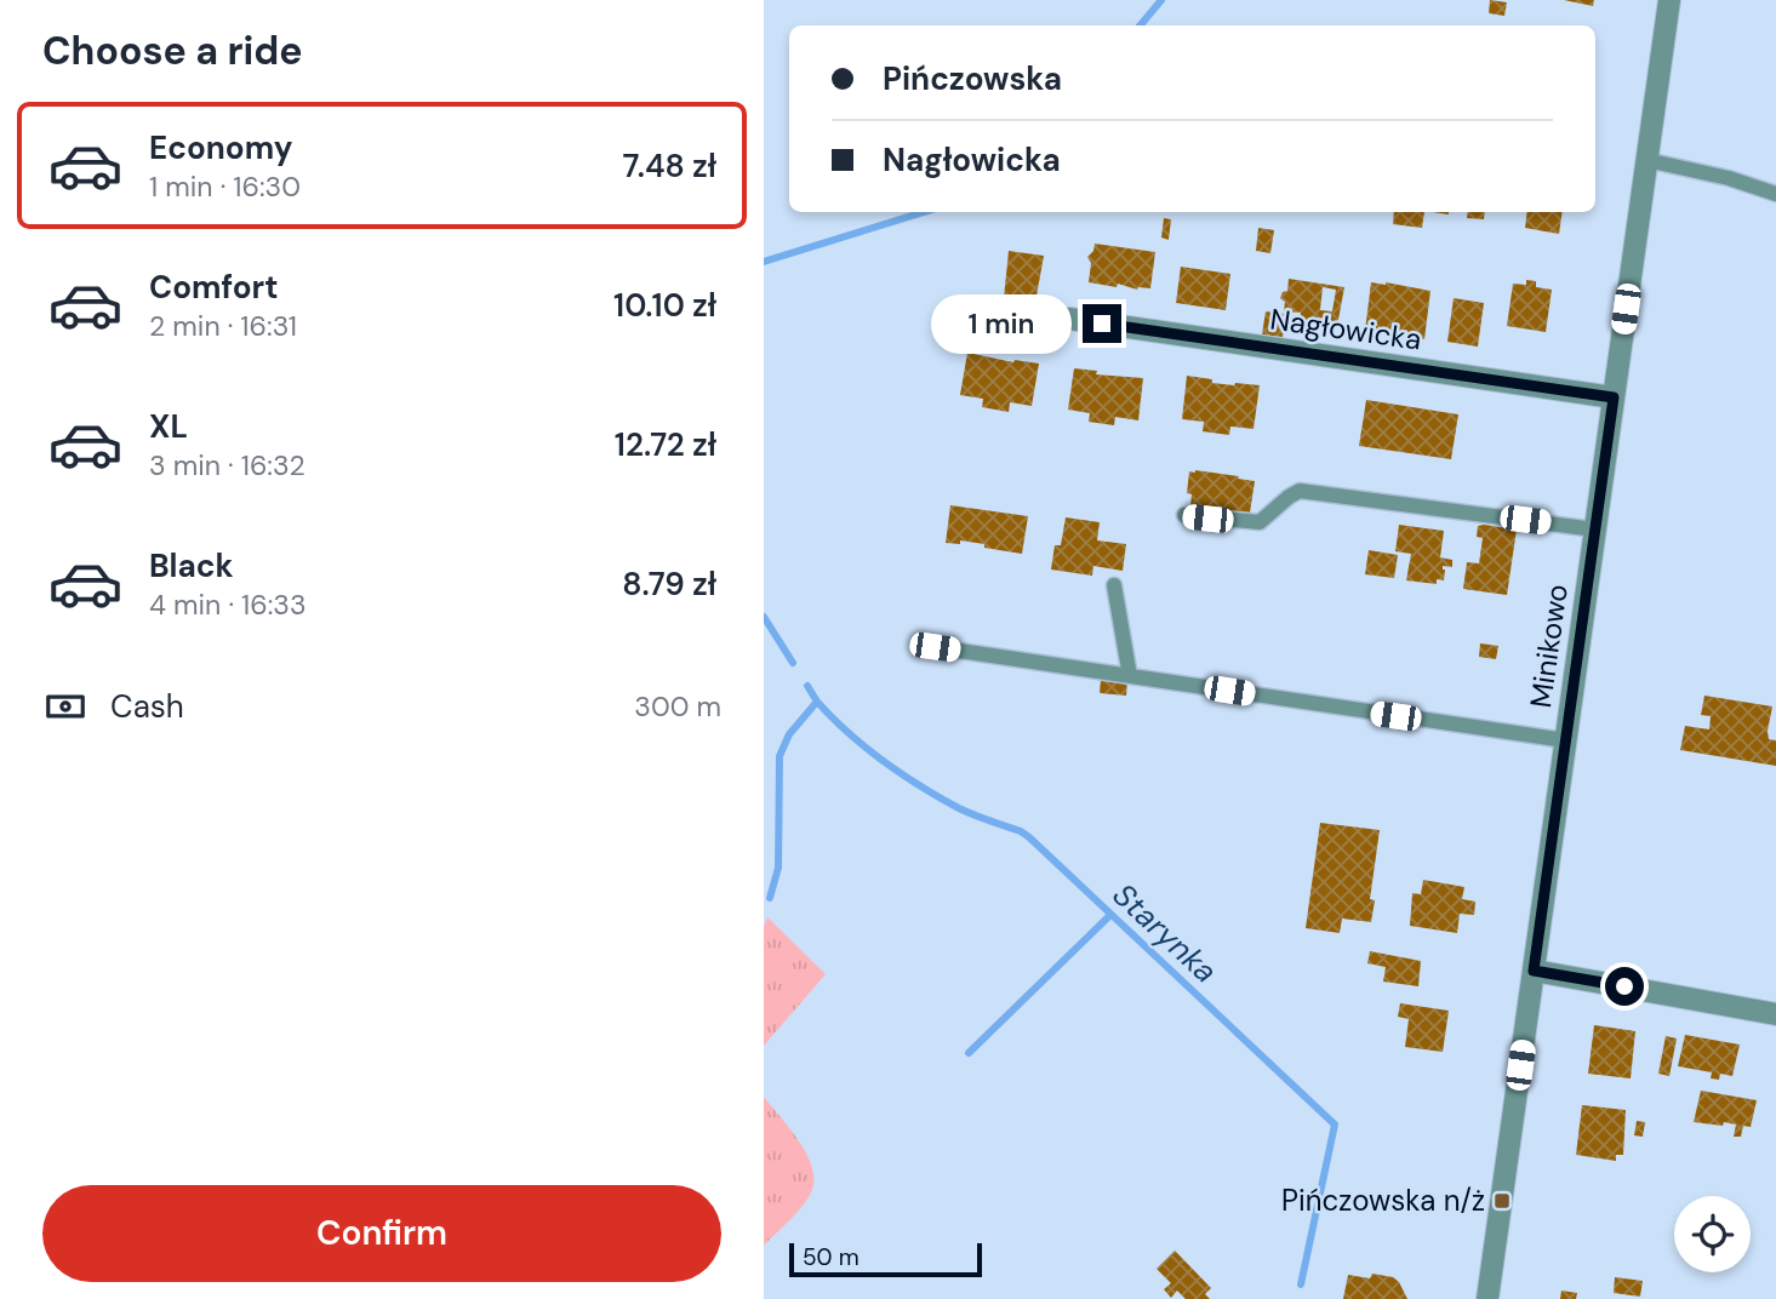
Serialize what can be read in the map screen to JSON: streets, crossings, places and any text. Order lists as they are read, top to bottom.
{
  "streets": {
    "street": ["Nagłowicka", "Minikowo"]
  },
  "crossings": [
    ["Nagłowicka", "Minikowo"]
  ],
  "water": ["Starynka"],
  "places": {
    "transit": ["Pińczowska n/ż"]
  },
  "scale_bar": "50 m",
  "page": {
    "heading": "Choose a ride",
    "banner": ["Pińczowska", "Nagłowicka"],
    "list": [
      {
        "name": "Economy",
        "note": "1 min · 16:30",
        "value": "7.48 zł"
      },
      {
        "name": "Comfort",
        "note": "2 min · 16:31",
        "value": "10.10 zł"
      },
      {
        "name": "XL",
        "note": "3 min · 16:32",
        "value": "12.72 zł"
      },
      {
        "name": "Black",
        "note": "4 min · 16:33",
        "value": "8.79 zł"
      }
    ],
    "bubble": "1 min",
    "pay": ["Cash", "300 m"],
    "buttons": "Confirm",
    "scale": "50 m"
  }
}
